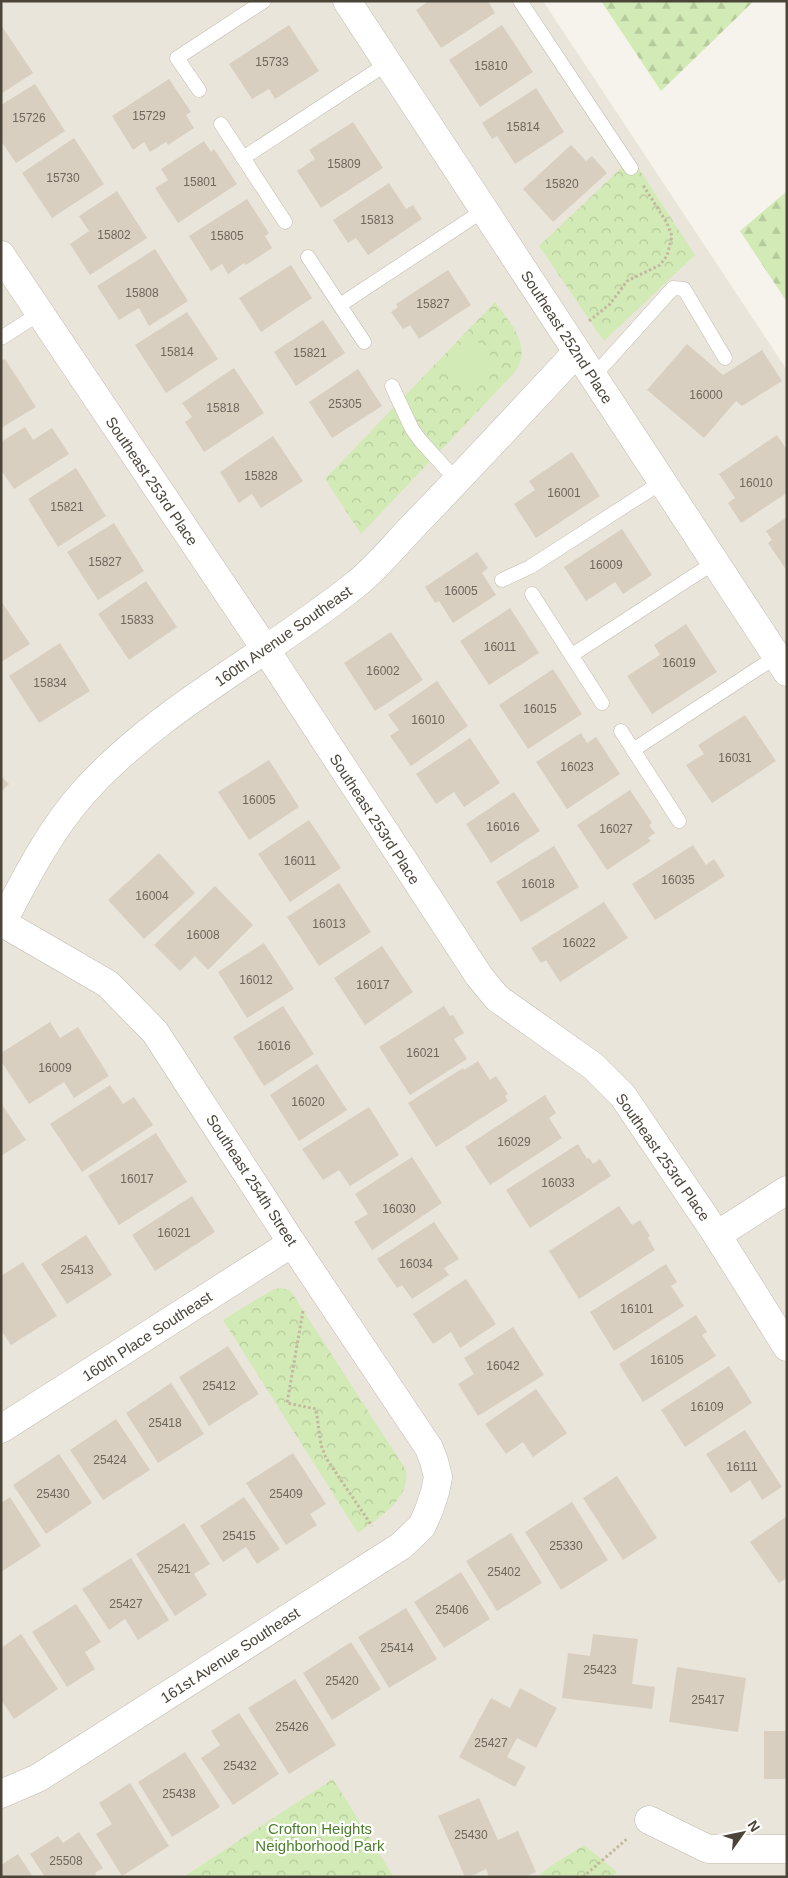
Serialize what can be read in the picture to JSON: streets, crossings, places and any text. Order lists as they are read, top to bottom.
{
  "streets": {
    "street": [
      "Southeast 252nd Place",
      "Southeast 253rd Place",
      "160th Avenue Southeast",
      "Southeast 254th Street",
      "160th Place Southeast",
      "161st Avenue Southeast"
    ]
  },
  "crossings": [
    ["Southeast 252nd Place", "160th Avenue Southeast"],
    ["Southeast 253rd Place", "160th Avenue Southeast"],
    ["160th Avenue Southeast", "Southeast 254th Street"],
    ["Southeast 254th Street", "160th Place Southeast"],
    ["Southeast 254th Street", "161st Avenue Southeast"]
  ],
  "parks": ["Crofton Heights Neighborhood Park"],
  "house_numbers": [
    "15733",
    "15810",
    "15729",
    "15726",
    "15814",
    "15809",
    "15730",
    "15801",
    "15820",
    "15813",
    "15802",
    "15805",
    "15808",
    "15827",
    "15814",
    "15821",
    "16000",
    "25305",
    "15818",
    "15828",
    "16010",
    "16001",
    "15821",
    "15827",
    "16009",
    "16005",
    "15833",
    "16011",
    "16019",
    "16002",
    "15834",
    "16015",
    "16010",
    "16031",
    "16023",
    "16005",
    "16016",
    "16027",
    "16011",
    "16035",
    "16018",
    "16004",
    "16013",
    "16008",
    "16022",
    "16012",
    "16017",
    "16016",
    "16021",
    "16009",
    "16020",
    "16029",
    "16017",
    "16033",
    "16030",
    "16021",
    "16034",
    "25413",
    "16101",
    "16105",
    "16042",
    "25412",
    "16109",
    "25418",
    "25424",
    "16111",
    "25430",
    "25409",
    "25415",
    "25330",
    "25421",
    "25402",
    "25427",
    "25406",
    "25414",
    "25423",
    "25420",
    "25417",
    "25426",
    "25427",
    "25432",
    "25438",
    "25430",
    "25508"
  ],
  "north": "top right"
}
